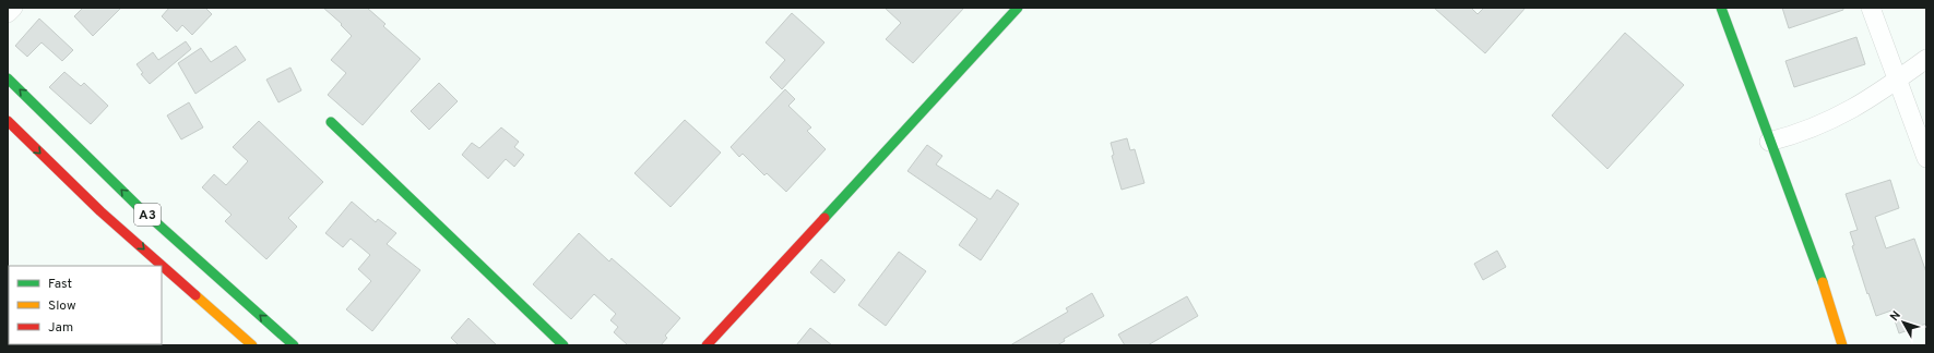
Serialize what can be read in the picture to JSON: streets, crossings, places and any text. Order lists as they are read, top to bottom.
{
  "streets": {
    "main road": ["A3"]
  },
  "legend": ["Fast", "Slow", "Jam"],
  "north": "top left"
}
